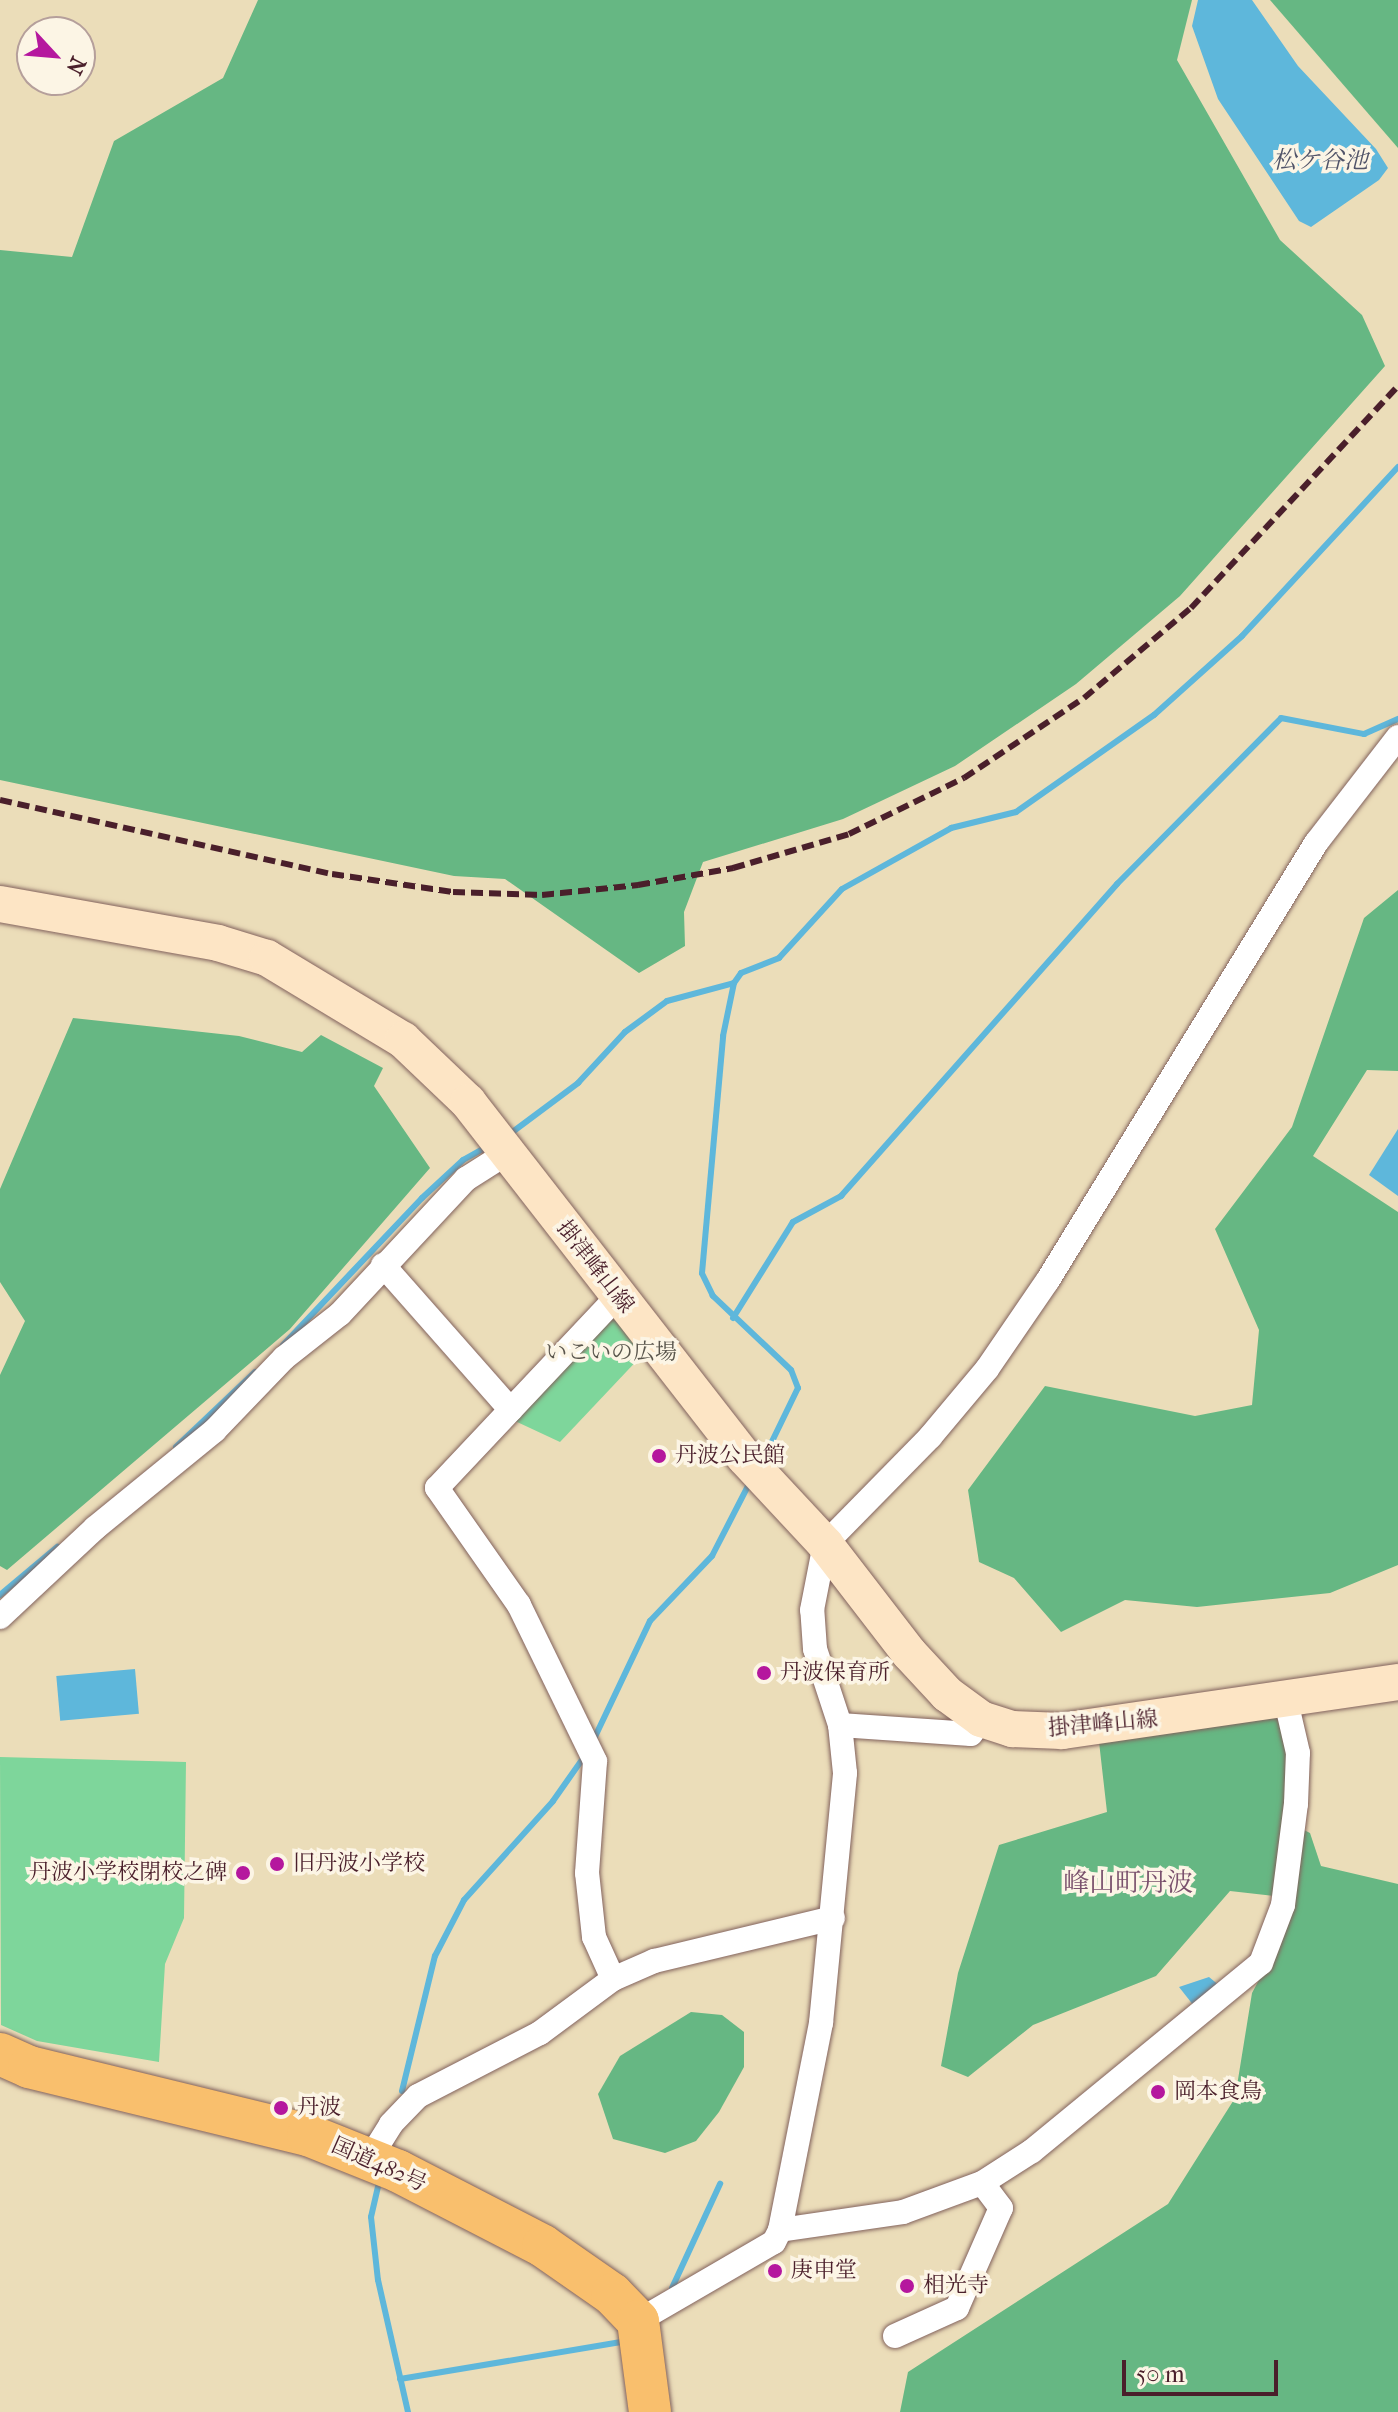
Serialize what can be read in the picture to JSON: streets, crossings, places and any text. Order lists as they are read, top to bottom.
{
  "streets": {
    "highway": ["国道482号"],
    "main road": ["掛津峰山線"]
  },
  "districts": ["峰山町丹波"],
  "water": ["松ケ谷池"],
  "parks": ["いこいの広場"],
  "places": [
    "丹波公民館",
    "丹波保育所",
    "旧丹波小学校",
    "丹波小学校閉校之碑",
    "岡本食鳥",
    "丹波",
    "庚申堂",
    "相光寺"
  ],
  "scale_bar": "50 m",
  "north": "bottom right"
}
